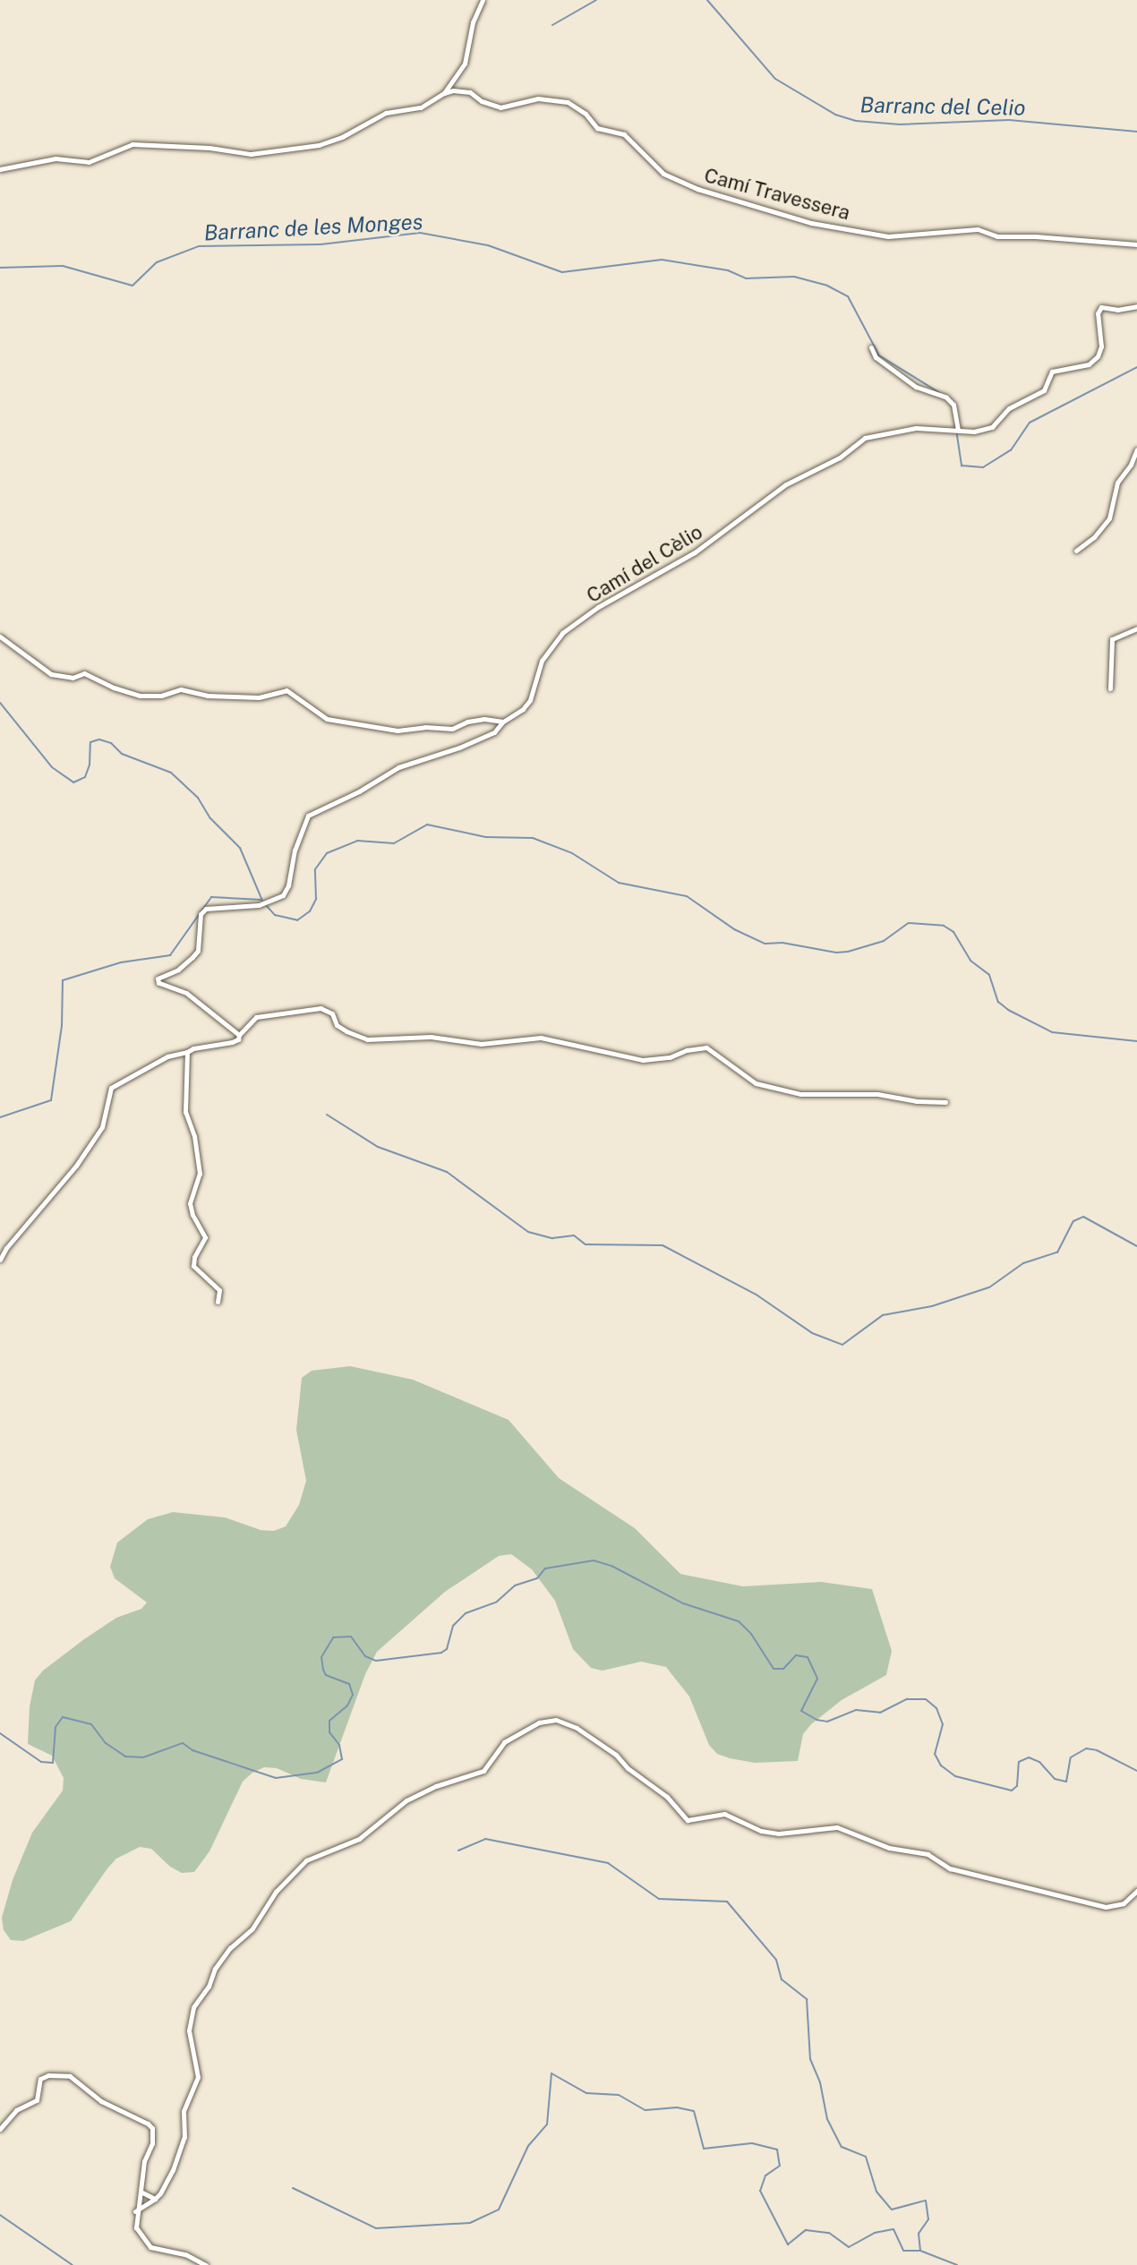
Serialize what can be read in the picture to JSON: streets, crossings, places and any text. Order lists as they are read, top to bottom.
{
  "streets": {
    "street": ["Camí Travessera", "Camí del Cèlio"]
  },
  "water": ["Barranc del Celio", "Barranc de les Monges"]
}
